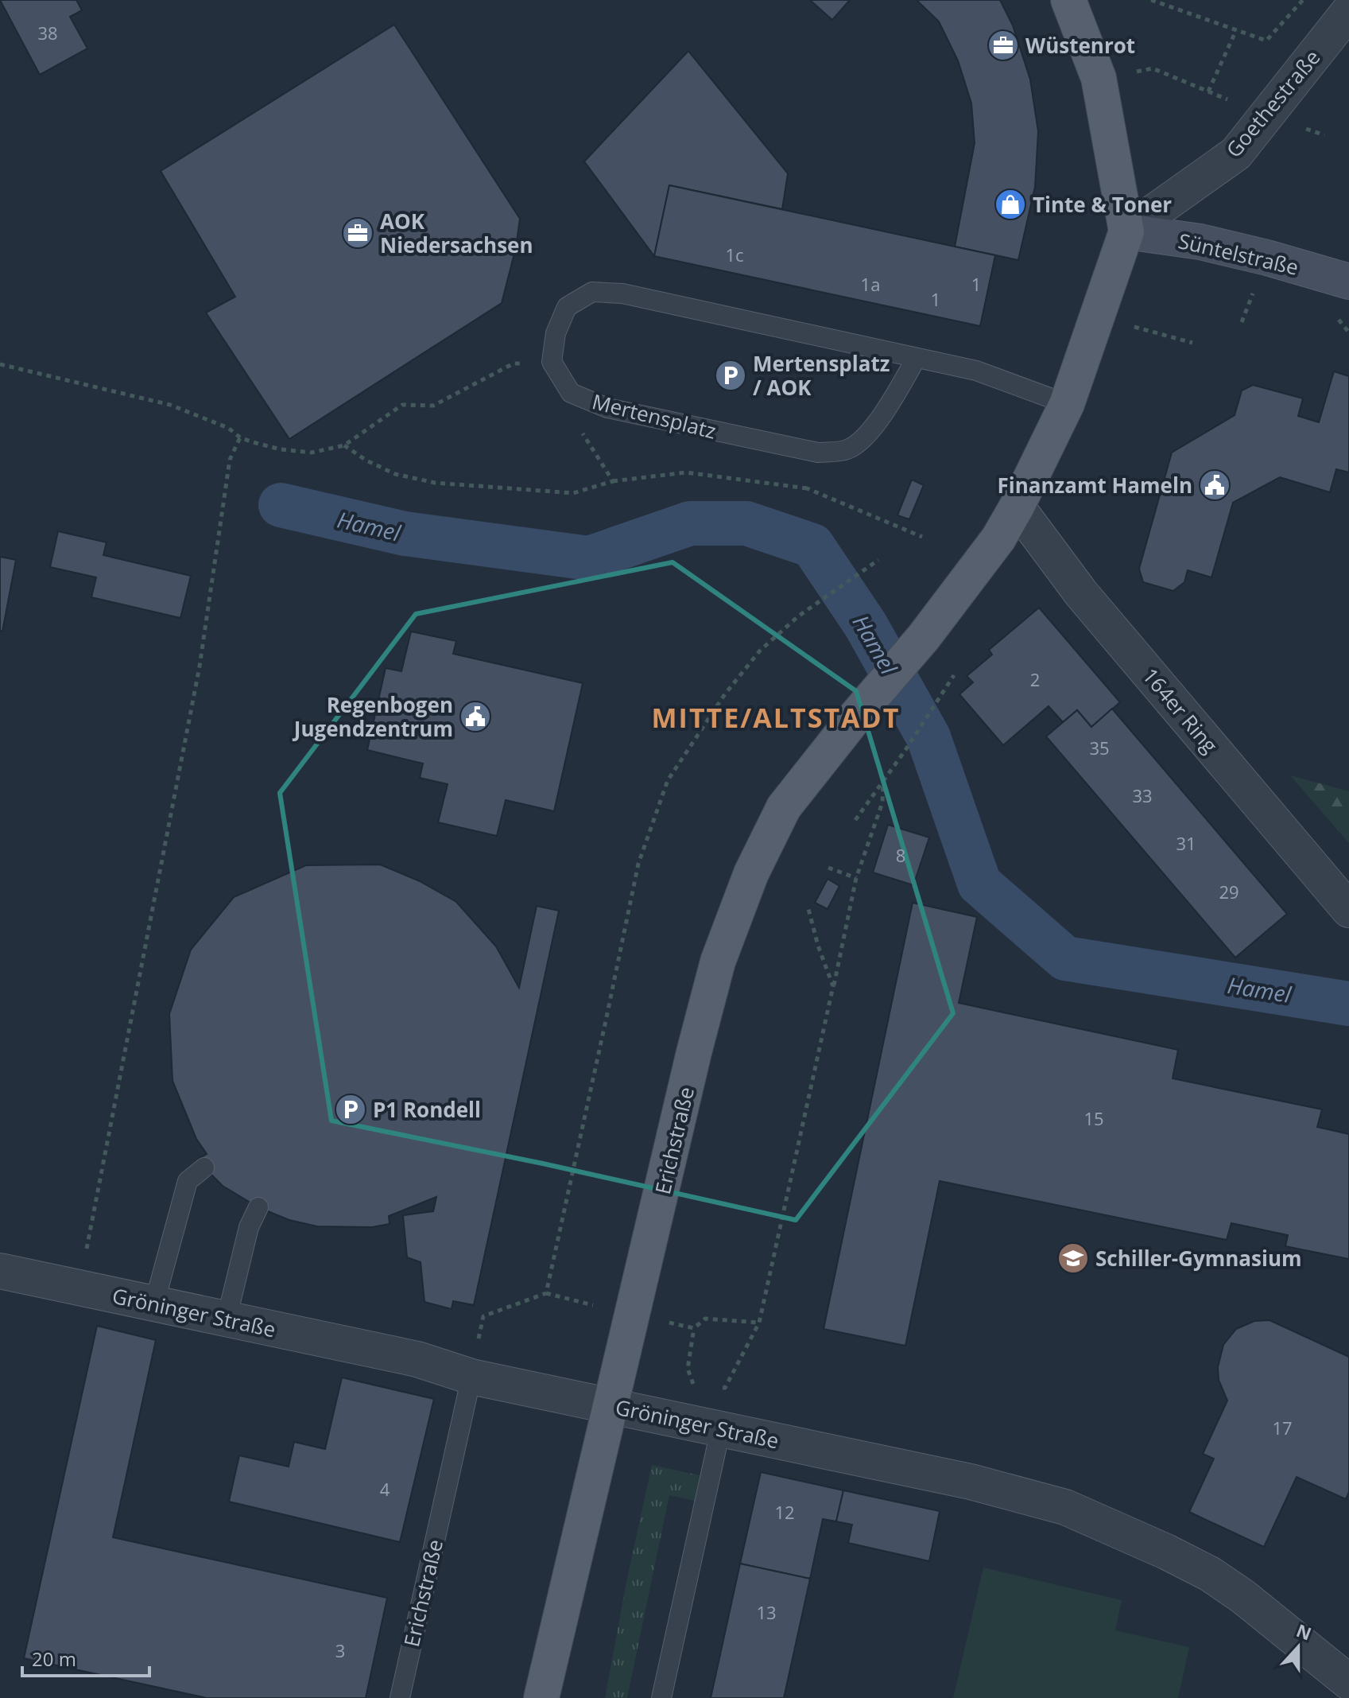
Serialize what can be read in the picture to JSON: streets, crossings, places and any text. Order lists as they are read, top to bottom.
{
  "streets": {
    "main road": ["Süntelstraße", "Erichstraße"],
    "street": ["Goethestraße", "164er Ring", "Gröninger Straße"],
    "lane": ["Mertensplatz"]
  },
  "crossings": [
    ["Goethestraße", "Süntelstraße"],
    ["164er Ring", "Erichstraße"],
    ["Erichstraße", "Gröninger Straße"]
  ],
  "districts": ["MITTE/ALTSTADT"],
  "water": ["Hamel"],
  "places": {
    "office": ["Wüstenrot", "AOK Niedersachsen"],
    "shop": ["Tinte & Toner"],
    "parking": ["Mertensplatz / AOK", "P1 Rondell"],
    "public building": ["Finanzamt Hameln", "Regenbogen Jugendzentrum"],
    "school or university": ["Schiller-Gymnasium"]
  },
  "house_numbers": [
    "38",
    "1c",
    "1a",
    "1",
    "1",
    "2",
    "35",
    "33",
    "31",
    "8",
    "29",
    "15",
    "17",
    "4",
    "12",
    "13",
    "3"
  ],
  "scale_bar": "20 m",
  "north": "top"
}
